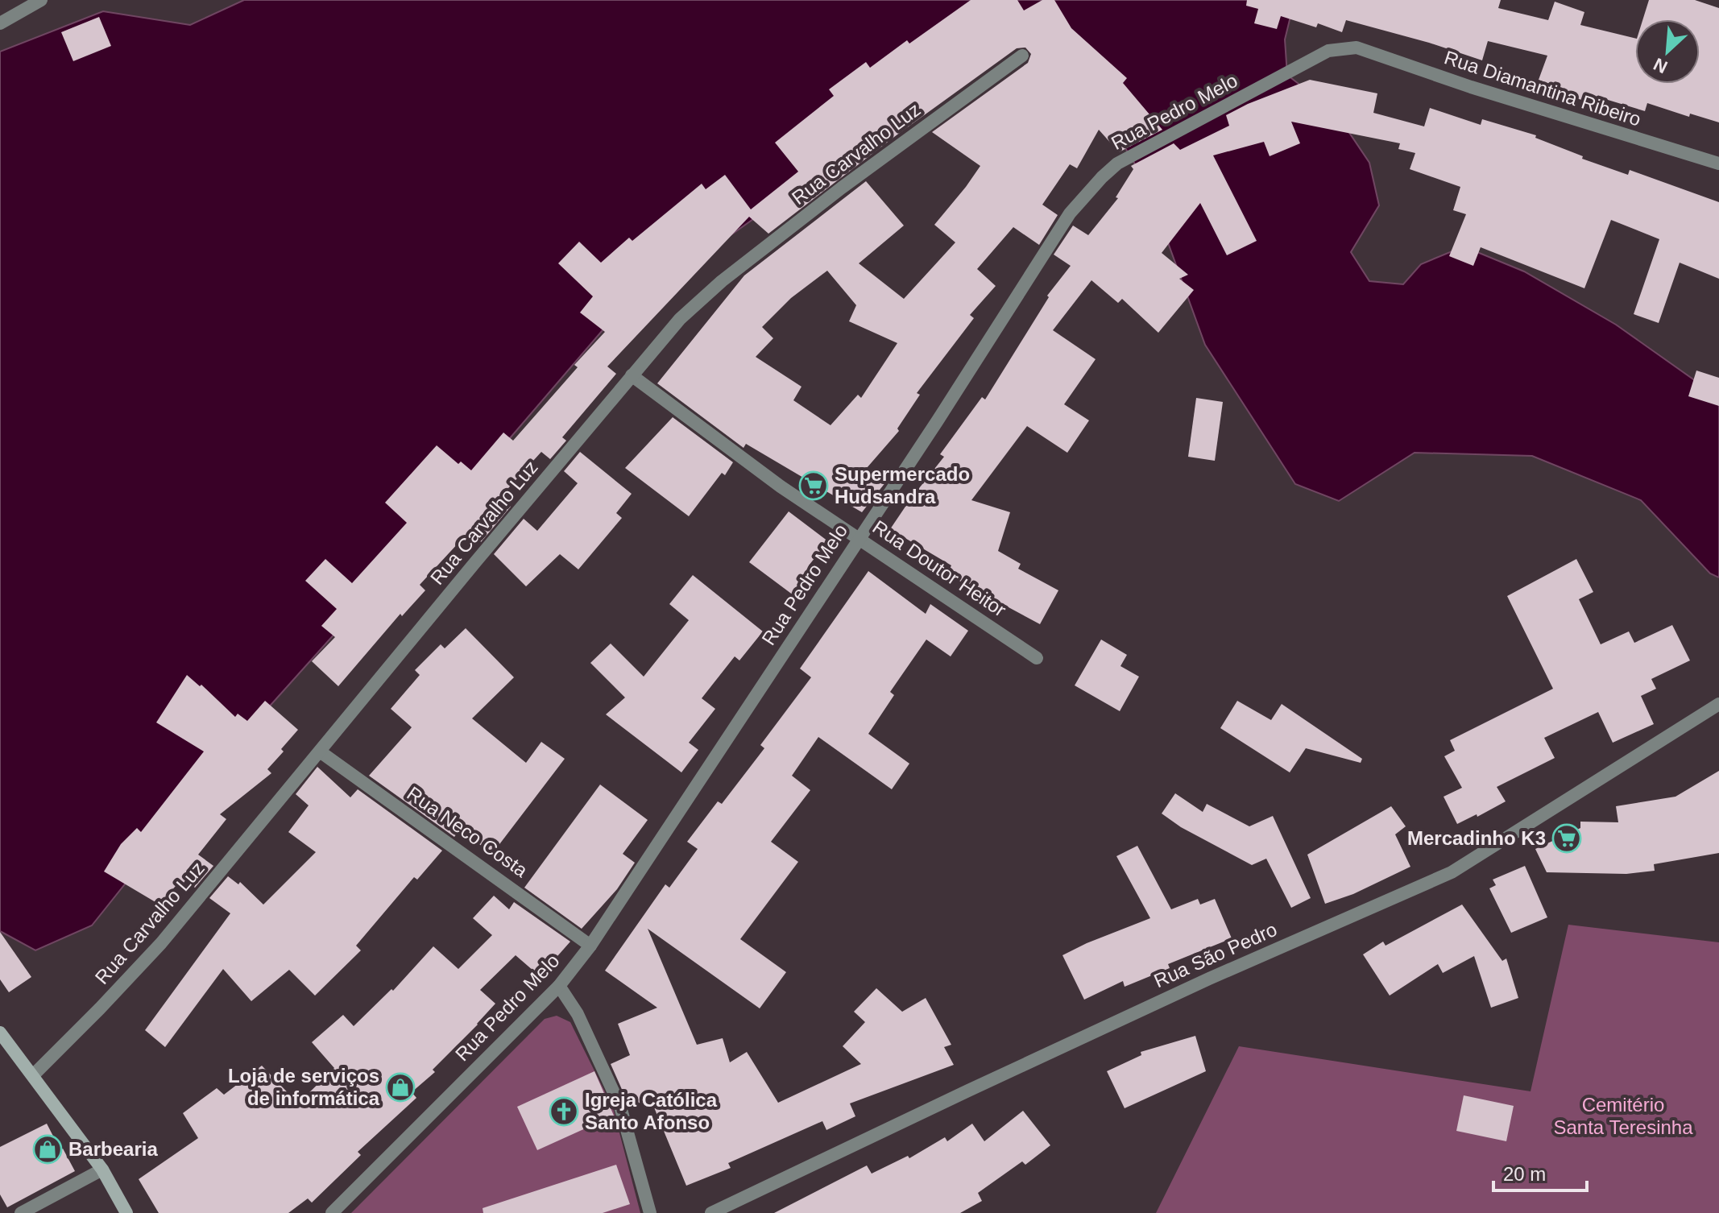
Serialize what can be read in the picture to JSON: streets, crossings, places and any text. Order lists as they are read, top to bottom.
{
  "streets": {
    "street": [
      "Rua Diamantina Ribeiro",
      "Rua Pedro Melo",
      "Rua Carvalho Luz",
      "Rua Doutor Heitor",
      "Rua Neco Costa",
      "Rua São Pedro"
    ]
  },
  "crossings": [
    ["Rua Diamantina Ribeiro", "Rua Pedro Melo"],
    ["Rua Pedro Melo", "Rua Doutor Heitor"],
    ["Rua Pedro Melo", "Rua Neco Costa"],
    ["Rua Carvalho Luz", "Rua Doutor Heitor"],
    ["Rua Carvalho Luz", "Rua Neco Costa"]
  ],
  "parks": ["Cemitério Santa Teresinha"],
  "places": {
    "supermarket": ["Supermercado Hudsandra", "Mercadinho K3"],
    "shop": ["Loja de serviços de informática", "Barbearia"],
    "church": ["Igreja Católica Santo Afonso"]
  },
  "scale_bar": "20 m",
  "north": "bottom left"
}
